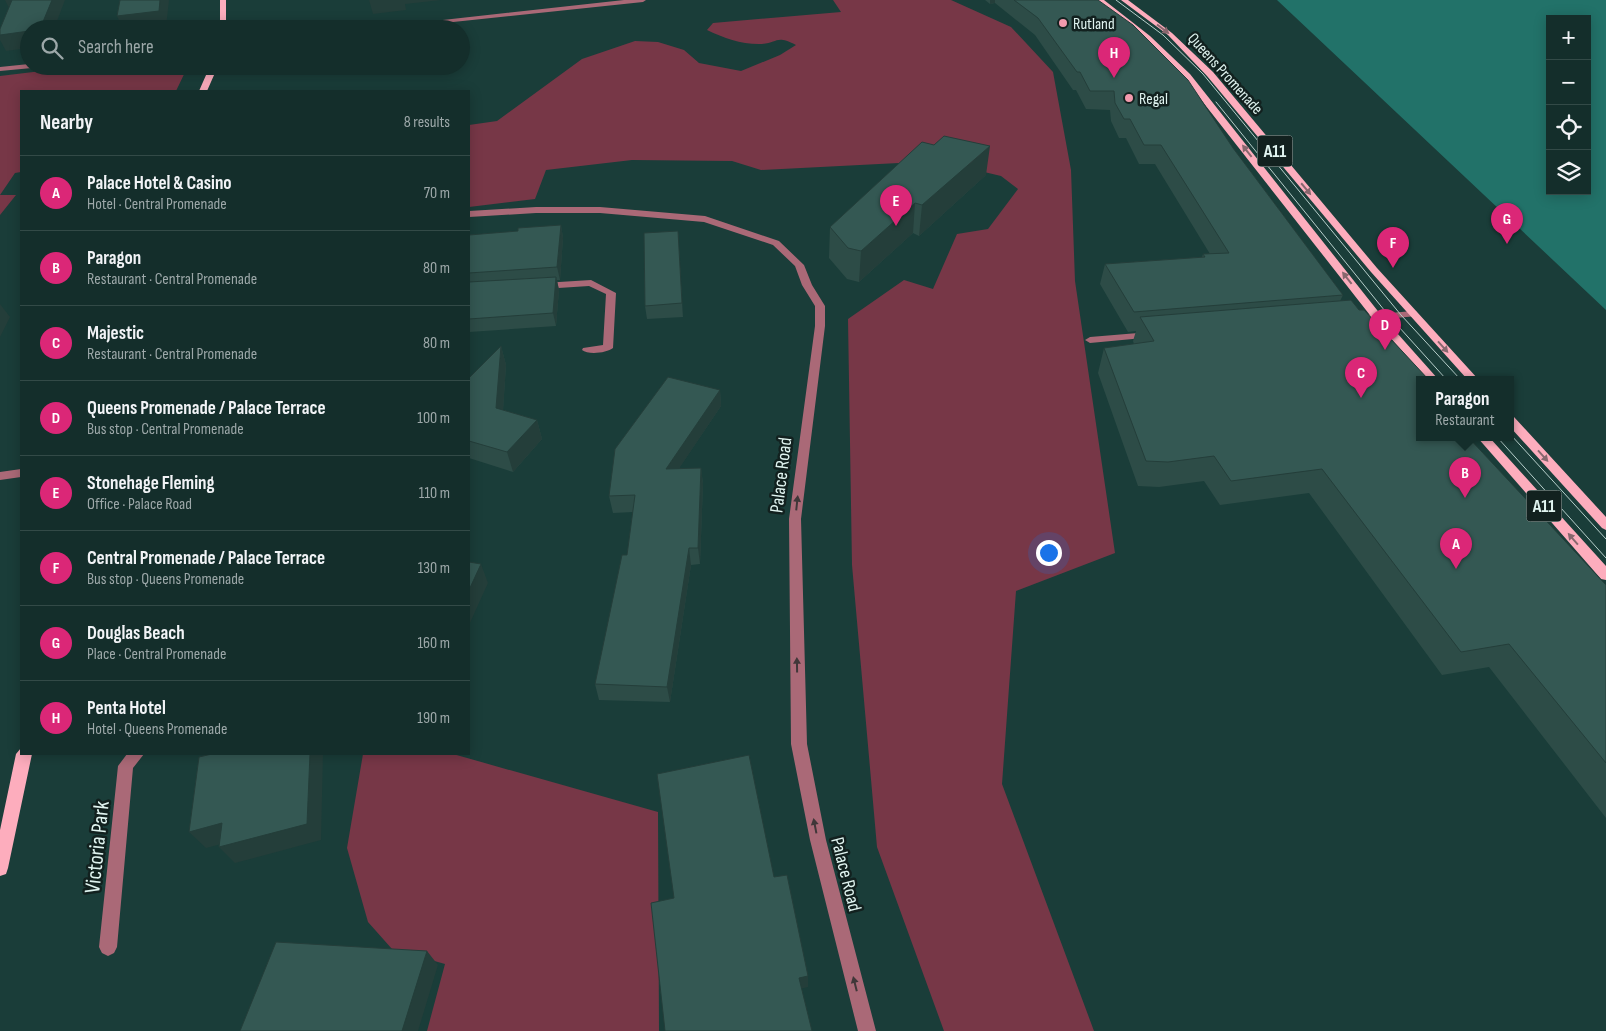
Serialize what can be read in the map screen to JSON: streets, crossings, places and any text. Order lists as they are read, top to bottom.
{
  "streets": {
    "main road": ["Queens Promenade", "A11"],
    "street": ["Palace Road", "Victoria Park"]
  },
  "crossings": [
    ["Queens Promenade", "A11"]
  ],
  "one_way": ["Palace Road"],
  "places": ["Rutland", "Regal"],
  "page": {
    "map_buttons": ["+", "−"],
    "search": "Search here",
    "pins": [
      "H",
      "E",
      "G",
      "F",
      "D",
      "C",
      "B",
      "A"
    ],
    "heading": ["Nearby", "8 results"],
    "list": [
      {
        "mark": "A",
        "name": "Palace Hotel & Casino",
        "note": "Hotel · Central Promenade",
        "value": "70 m"
      },
      {
        "mark": "B",
        "name": "Paragon",
        "note": "Restaurant · Central Promenade",
        "value": "80 m"
      },
      {
        "mark": "C",
        "name": "Majestic",
        "note": "Restaurant · Central Promenade",
        "value": "80 m"
      },
      {
        "mark": "D",
        "name": "Queens Promenade / Palace Terrace",
        "note": "Bus stop · Central Promenade",
        "value": "100 m"
      },
      {
        "mark": "E",
        "name": "Stonehage Fleming",
        "note": "Office · Palace Road",
        "value": "110 m"
      },
      {
        "mark": "F",
        "name": "Central Promenade / Palace Terrace",
        "note": "Bus stop · Queens Promenade",
        "value": "130 m"
      },
      {
        "mark": "G",
        "name": "Douglas Beach",
        "note": "Place · Central Promenade",
        "value": "160 m"
      },
      {
        "mark": "H",
        "name": "Penta Hotel",
        "note": "Hotel · Queens Promenade",
        "value": "190 m"
      }
    ],
    "popup": ["Paragon", "Restaurant"]
  }
}
